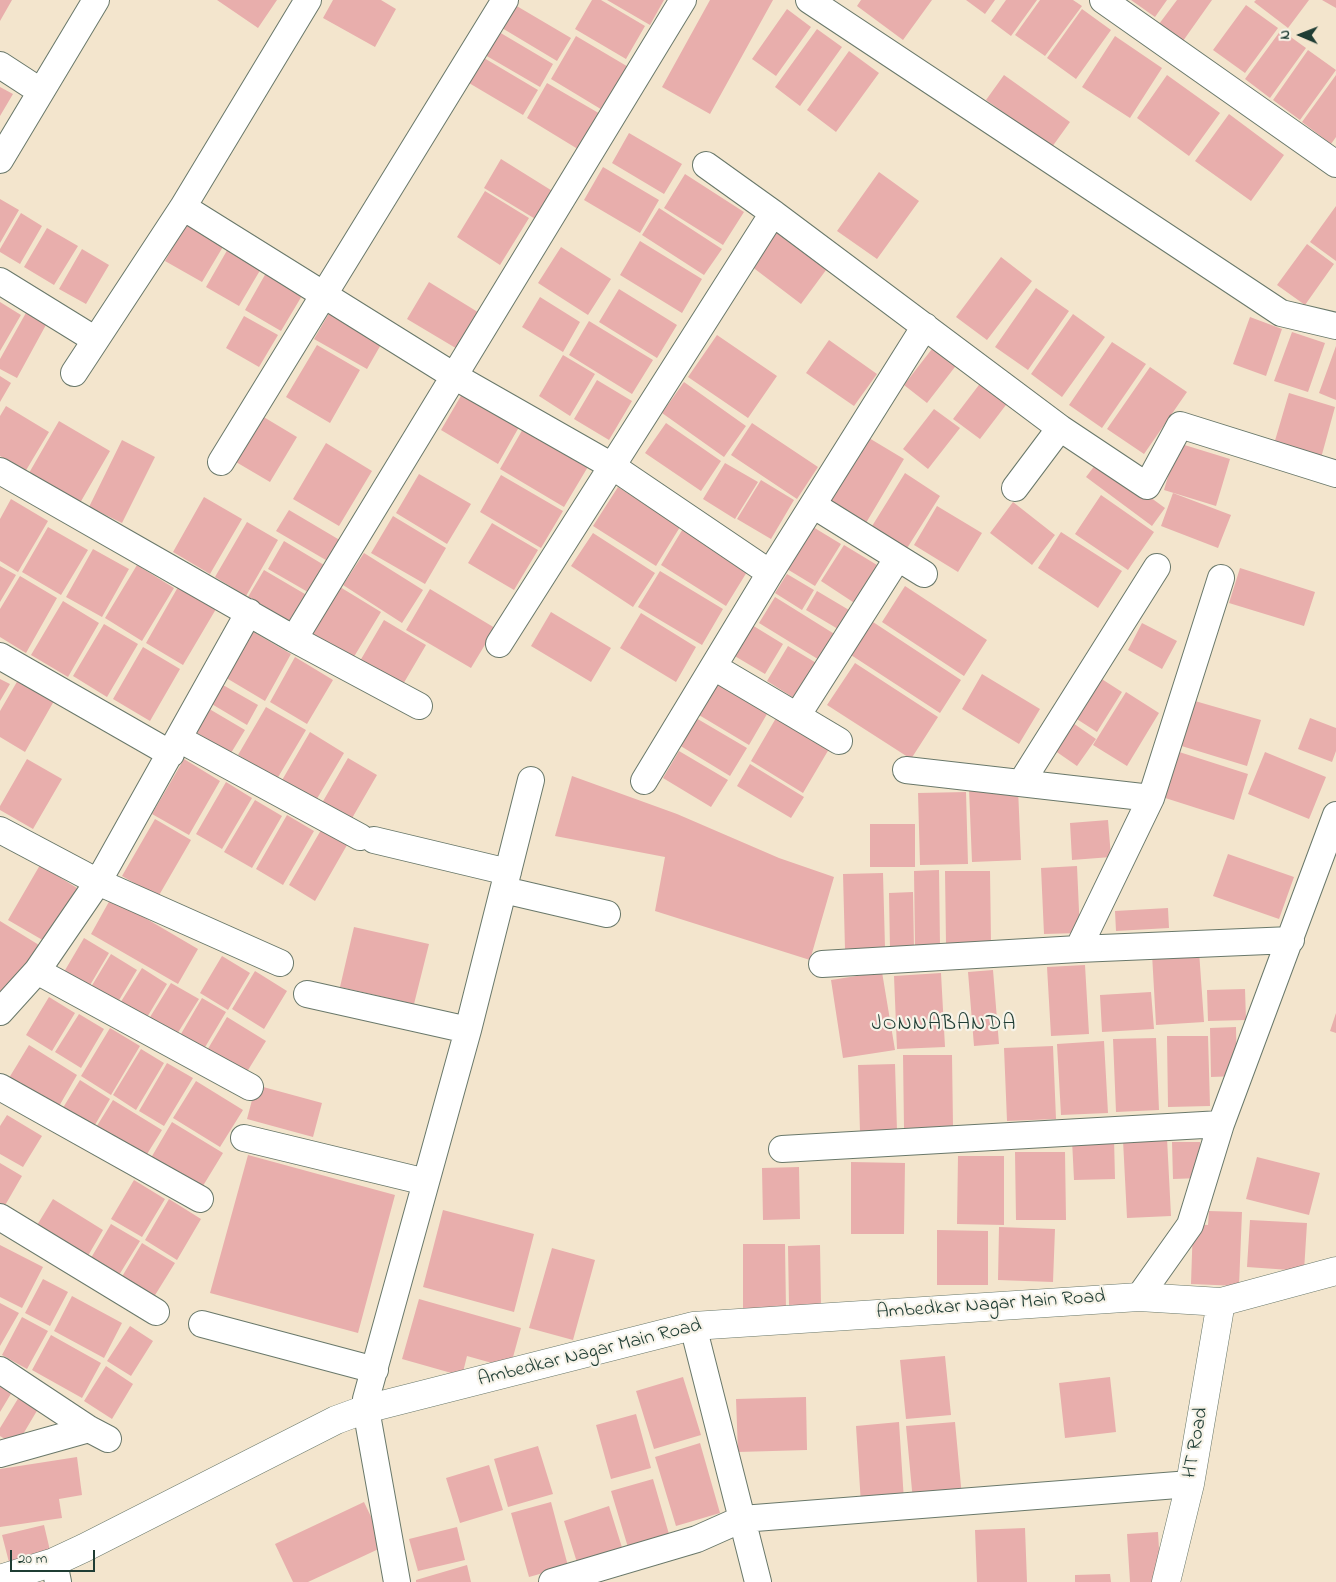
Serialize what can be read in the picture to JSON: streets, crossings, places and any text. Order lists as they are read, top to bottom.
{
  "streets": {
    "street": ["Ambedkar Nagar Main Road", "HT Road"]
  },
  "crossings": [
    ["Ambedkar Nagar Main Road", "HT Road"]
  ],
  "districts": ["JONNABANDA"],
  "scale_bar": "20 m",
  "north": "left"
}
